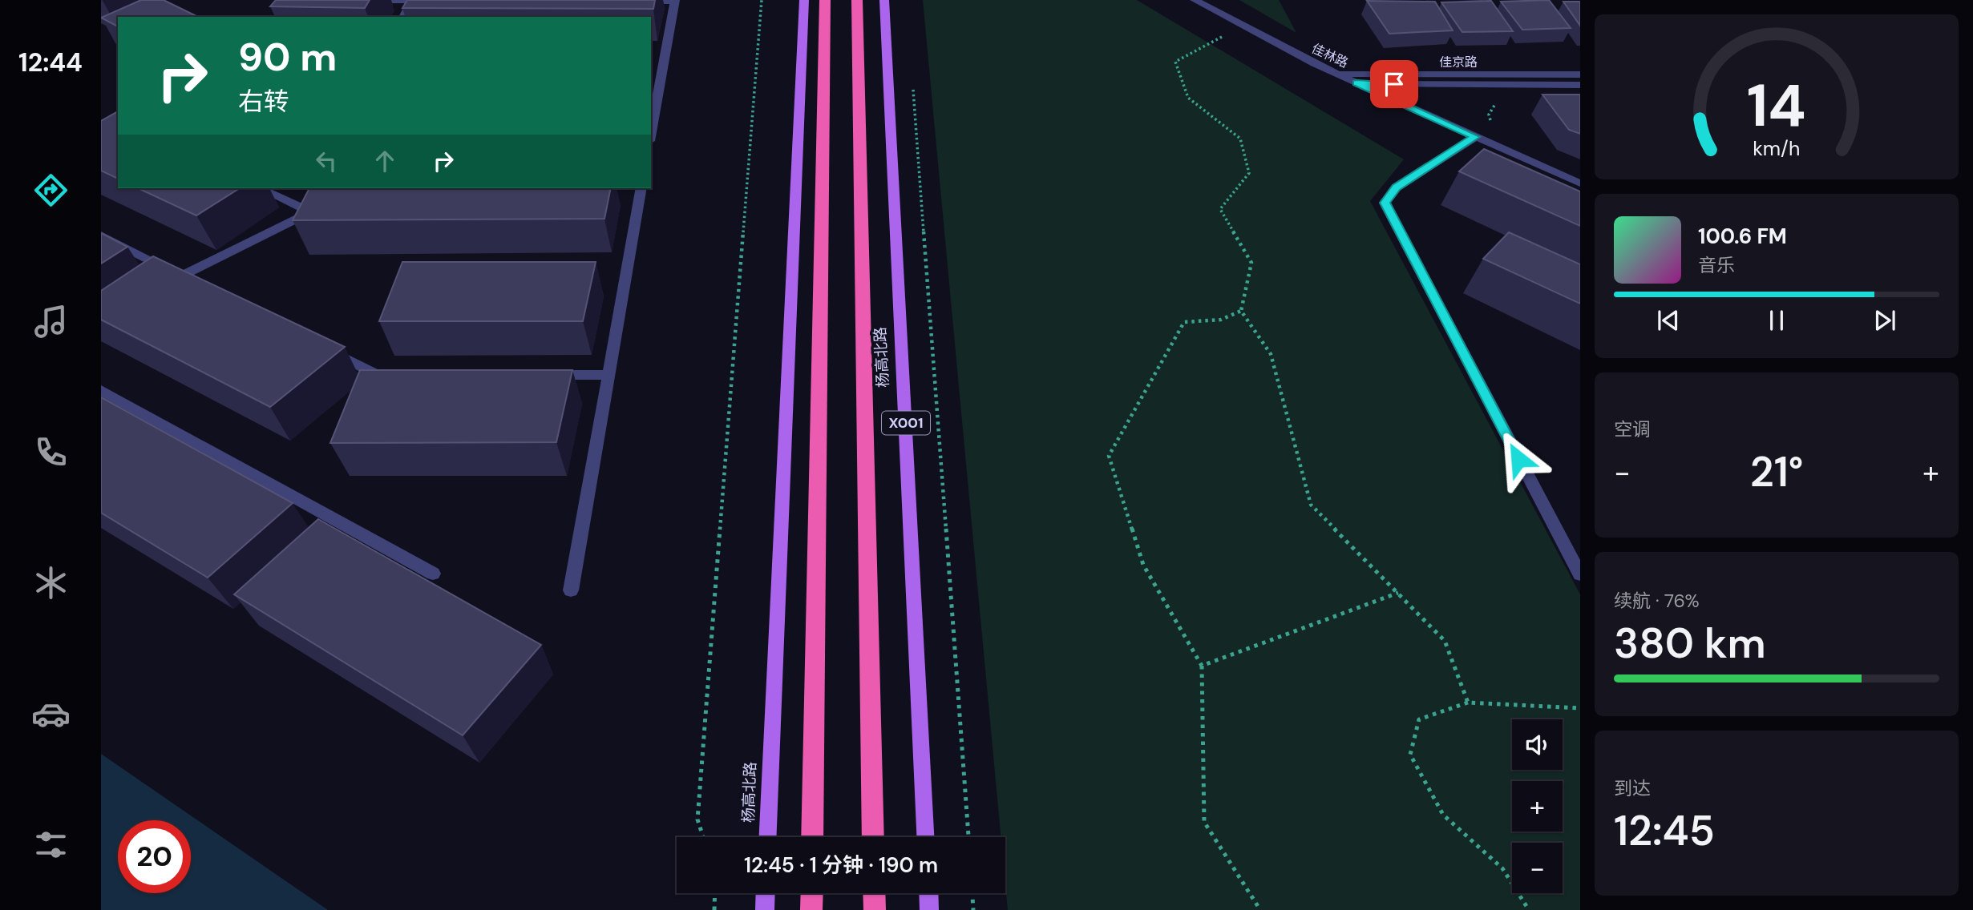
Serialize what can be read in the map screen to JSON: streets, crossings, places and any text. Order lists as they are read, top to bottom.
{
  "streets": {
    "highway": ["杨高北路", "X001"],
    "street": ["佳林路", "佳京路"]
  },
  "crossings": [
    ["佳林路", "佳京路"]
  ],
  "page": {
    "tabs": "12:44",
    "turn": ["90 m", "右转"],
    "song": ["100.6 FM", "音乐"],
    "tile": [
      "空调",
      ["续航 · 76%", "380 km"],
      ["到达", "12:45"]
    ],
    "heat": ["−", "21°", "+"],
    "map_buttons": ["+", "−"],
    "limit": "20",
    "trip": "12:45 · 1 分钟 · 190 m",
    "gauge": ["14", "km/h"]
  }
}
